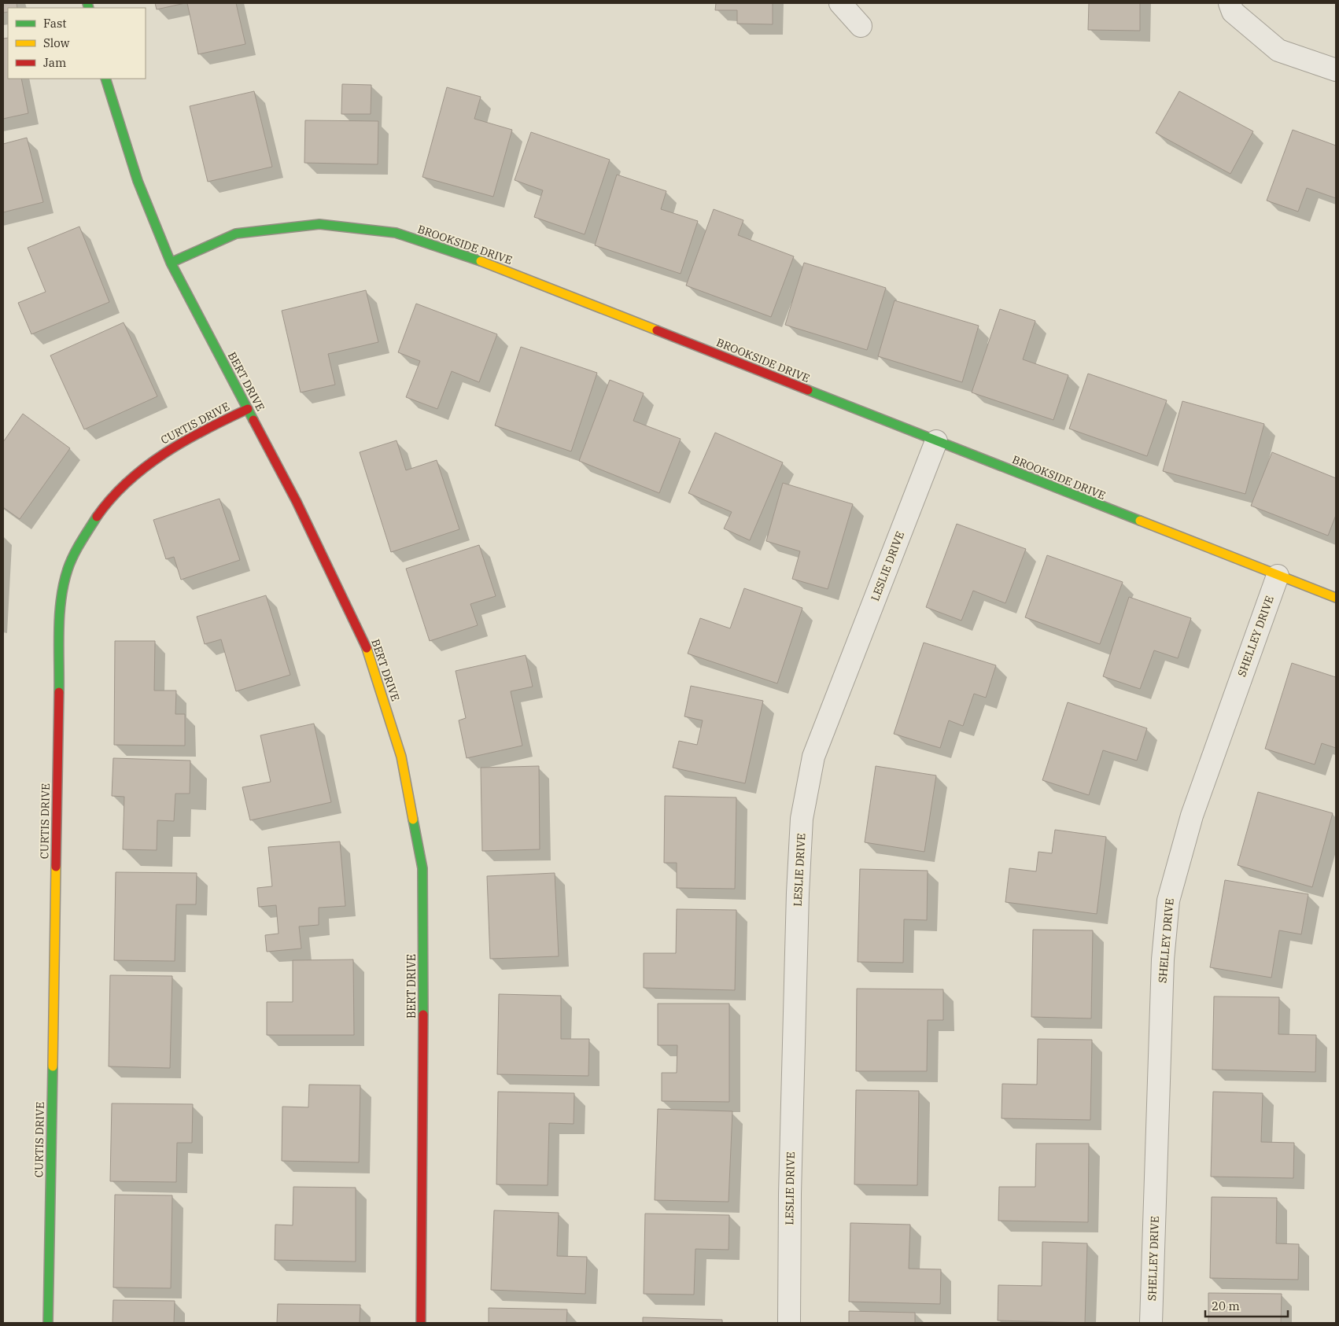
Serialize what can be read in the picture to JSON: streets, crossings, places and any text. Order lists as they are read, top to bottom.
{
  "streets": {
    "street": [
      "BROOKSIDE DRIVE",
      "BERT DRIVE",
      "CURTIS DRIVE",
      "LESLIE DRIVE",
      "SHELLEY DRIVE"
    ]
  },
  "crossings": [
    ["BROOKSIDE DRIVE", "BERT DRIVE"],
    ["BROOKSIDE DRIVE", "LESLIE DRIVE"],
    ["BROOKSIDE DRIVE", "SHELLEY DRIVE"],
    ["BERT DRIVE", "CURTIS DRIVE"]
  ],
  "legend": ["Fast", "Slow", "Jam"],
  "scale_bar": "20 m"
}
